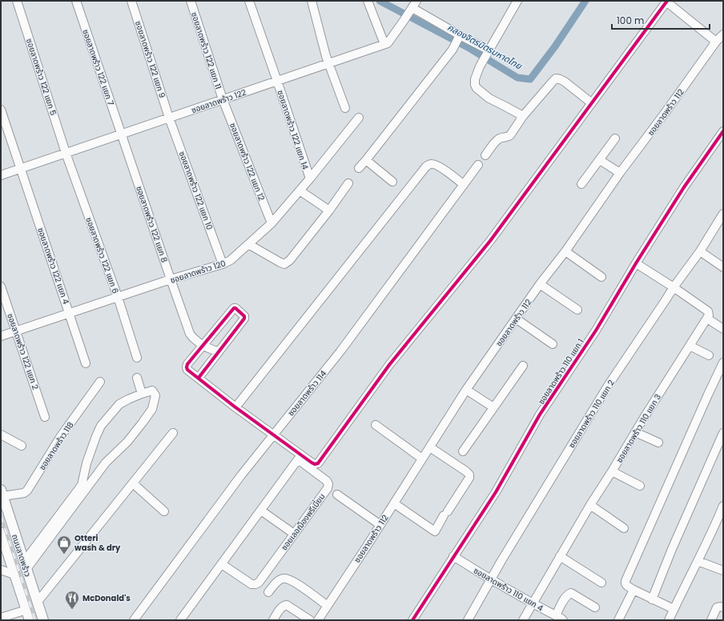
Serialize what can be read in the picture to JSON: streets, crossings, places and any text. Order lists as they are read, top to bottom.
{
  "streets": {
    "main road": ["ถนนลาดพร้าว"],
    "street": [
      "ซอยลาดพร้าว 122 แยก 11",
      "ซอยลาดพร้าว 122 แยก 9",
      "ซอยลาดพร้าว 122 แยก 7",
      "ซอยลาดพร้าว 122 แยก 5",
      "ซอยลาดพร้าว 122",
      "ซอยลาดพร้าว 112",
      "ซอยลาดพร้าว 122 แยก 14",
      "ซอยลาดพร้าว 122 แยก 12",
      "ซอยลาดพร้าว 122 แยก 10",
      "ซอยลาดพร้าว 122 แยก 8",
      "ซอยลาดพร้าว 122 แยก 6",
      "ซอยลาดพร้าว 122 แยก 4",
      "ซอยลาดพร้าว 120",
      "ซอยลาดพร้าว 122 แยก 2",
      "ซอยลาดพร้าว 110 แยก 1",
      "ซอยลาดพร้าว 114",
      "ซอยลาดพร้าว 110 แยก 2",
      "ซอยลาดพร้าว 110 แยก 3",
      "ซอยลาดพร้าว 118",
      "ซอยเลอฌ็องพรีเมี่ยม",
      "ซอยลาดพร้าว 110 แยก 4"
    ]
  },
  "crossings": [
    ["ซอยลาดพร้าว 122 แยก 11", "ซอยลาดพร้าว 122"],
    ["ซอยลาดพร้าว 122 แยก 11", "ซอยลาดพร้าว 122 แยก 12"],
    ["ซอยลาดพร้าว 122 แยก 9", "ซอยลาดพร้าว 122"],
    ["ซอยลาดพร้าว 122 แยก 9", "ซอยลาดพร้าว 122 แยก 10"],
    ["ซอยลาดพร้าว 122 แยก 7", "ซอยลาดพร้าว 122"],
    ["ซอยลาดพร้าว 122 แยก 7", "ซอยลาดพร้าว 122 แยก 8"],
    ["ซอยลาดพร้าว 122 แยก 5", "ซอยลาดพร้าว 122"],
    ["ซอยลาดพร้าว 122 แยก 5", "ซอยลาดพร้าว 122 แยก 6"],
    ["ซอยลาดพร้าว 122", "ซอยลาดพร้าว 122 แยก 14"],
    ["ซอยลาดพร้าว 122", "ซอยลาดพร้าว 122 แยก 12"],
    ["ซอยลาดพร้าว 122", "ซอยลาดพร้าว 122 แยก 10"],
    ["ซอยลาดพร้าว 122", "ซอยลาดพร้าว 122 แยก 8"],
    ["ซอยลาดพร้าว 122", "ซอยลาดพร้าว 122 แยก 6"],
    ["ซอยลาดพร้าว 122", "ซอยลาดพร้าว 122 แยก 4"],
    ["ซอยลาดพร้าว 122 แยก 14", "ซอยลาดพร้าว 120"],
    ["ซอยลาดพร้าว 122 แยก 12", "ซอยลาดพร้าว 120"],
    ["ซอยลาดพร้าว 122 แยก 10", "ซอยลาดพร้าว 120"],
    ["ซอยลาดพร้าว 122 แยก 8", "ซอยลาดพร้าว 120"],
    ["ซอยลาดพร้าว 122 แยก 6", "ซอยลาดพร้าว 120"],
    ["ซอยลาดพร้าว 122 แยก 4", "ซอยลาดพร้าว 120"],
    ["ซอยลาดพร้าว 120", "ซอยลาดพร้าว 122 แยก 2"],
    ["ซอยลาดพร้าว 110 แยก 1", "ซอยลาดพร้าว 110 แยก 4"],
    ["ซอยลาดพร้าว 110 แยก 2", "ซอยลาดพร้าว 110 แยก 4"],
    ["ซอยลาดพร้าว 110 แยก 3", "ซอยลาดพร้าว 110 แยก 4"],
    ["ซอยลาดพร้าว 118", "ถนนลาดพร้าว"]
  ],
  "water": ["คลองจิตรมิตรมหาดไทย"],
  "places": {
    "shop": ["Otteri wash & dry"],
    "restaurant": ["McDonald's"]
  },
  "scale_bar": "100 m"
}
